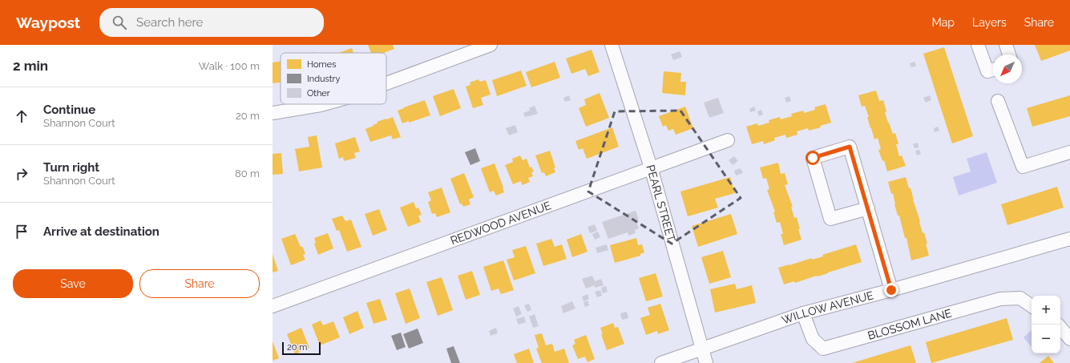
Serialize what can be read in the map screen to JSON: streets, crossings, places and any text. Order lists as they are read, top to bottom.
{
  "streets": {
    "street": [
      "PEARL STREET",
      "REDWOOD AVENUE",
      "WILLOW AVENUE",
      "BLOSSOM LANE"
    ]
  },
  "crossings": [
    ["PEARL STREET", "REDWOOD AVENUE"],
    ["PEARL STREET", "WILLOW AVENUE"],
    ["WILLOW AVENUE", "BLOSSOM LANE"]
  ],
  "legend": ["Homes", "Industry", "Other"],
  "scale_bar": "20 m",
  "north": "bottom left",
  "page": {
    "header": "Waypost",
    "search": "Search here",
    "nav": ["Map", "Layers", "Share"],
    "heading": ["2 min", "Walk · 100 m"],
    "list": [
      ["Continue", "Shannon Court", "20 m"],
      ["Turn right", "Shannon Court", "80 m"],
      "Arrive at destination"
    ],
    "buttons": ["Save", "Share"],
    "map_buttons": ["+", "−"],
    "scale": "20 m"
  }
}
